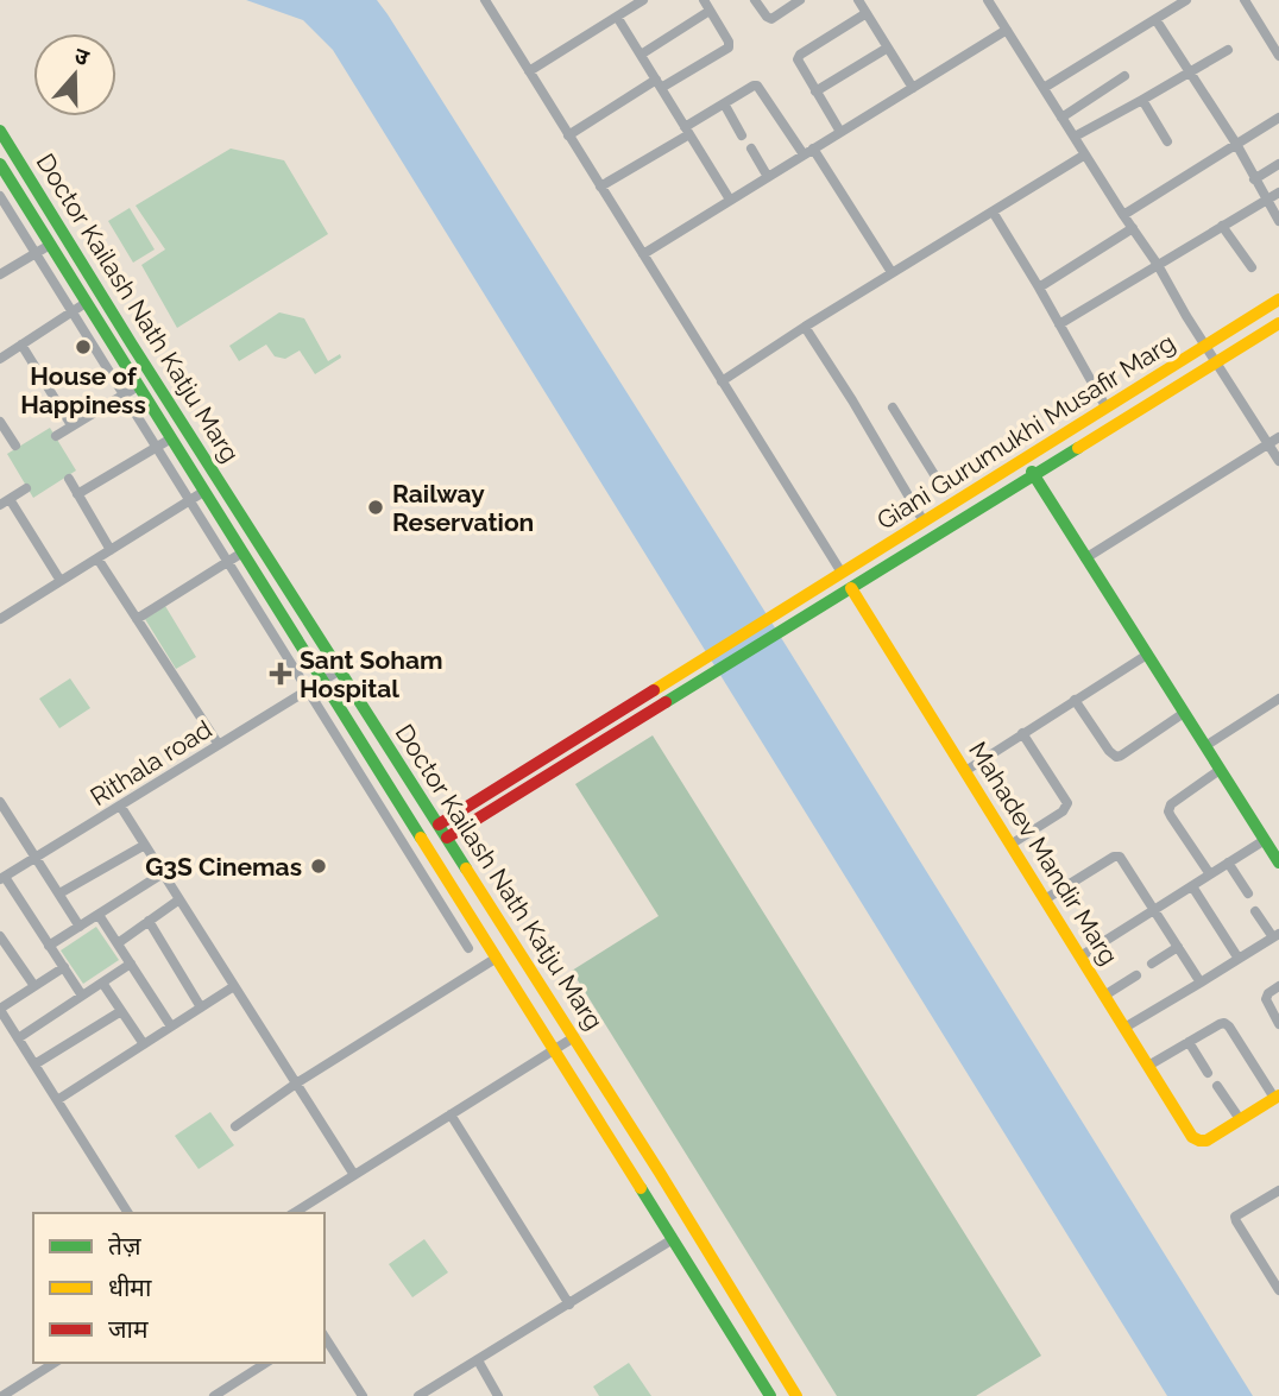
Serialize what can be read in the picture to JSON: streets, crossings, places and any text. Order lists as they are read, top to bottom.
{
  "streets": {
    "street": [
      "Doctor Kailash Nath Katju Marg",
      "Giani Gurumukhi Musafir Marg",
      "Rithala road",
      "Mahadev Mandir Marg"
    ]
  },
  "crossings": [
    ["Doctor Kailash Nath Katju Marg", "Giani Gurumukhi Musafir Marg"],
    ["Doctor Kailash Nath Katju Marg", "Rithala road"],
    ["Giani Gurumukhi Musafir Marg", "Mahadev Mandir Marg"]
  ],
  "places": {
    "other": ["House of Happiness", "Railway Reservation", "G3S Cinemas"],
    "health": ["Sant Soham Hospital"]
  },
  "legend": ["तेज़", "धीमा", "जाम"],
  "north": "top"
}
